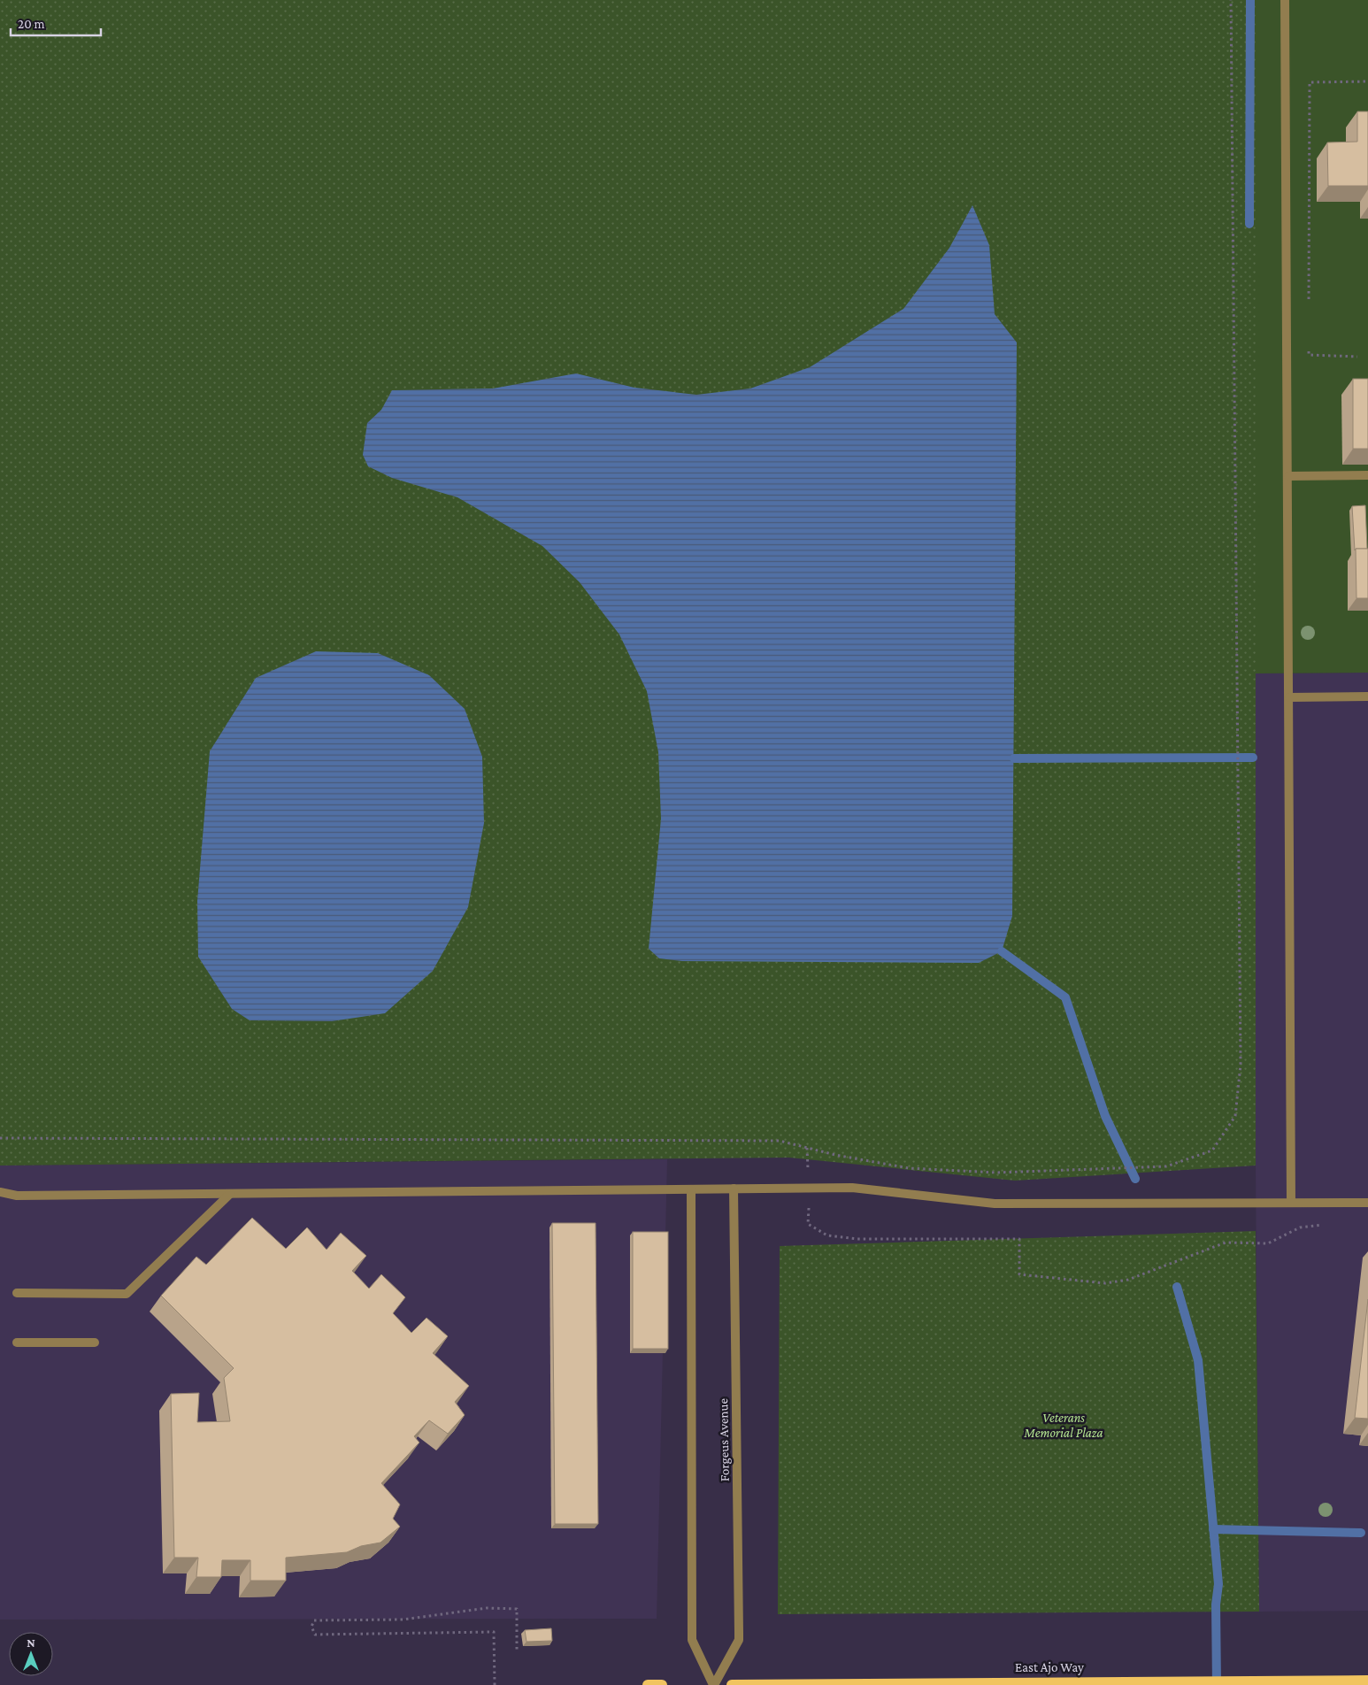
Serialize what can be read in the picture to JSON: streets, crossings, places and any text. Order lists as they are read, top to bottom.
{
  "streets": {
    "main road": ["East Ajo Way"],
    "street": ["Forgeus Avenue"]
  },
  "parks": ["Veterans Memorial Plaza"],
  "scale_bar": "20 m",
  "north": "top"
}
